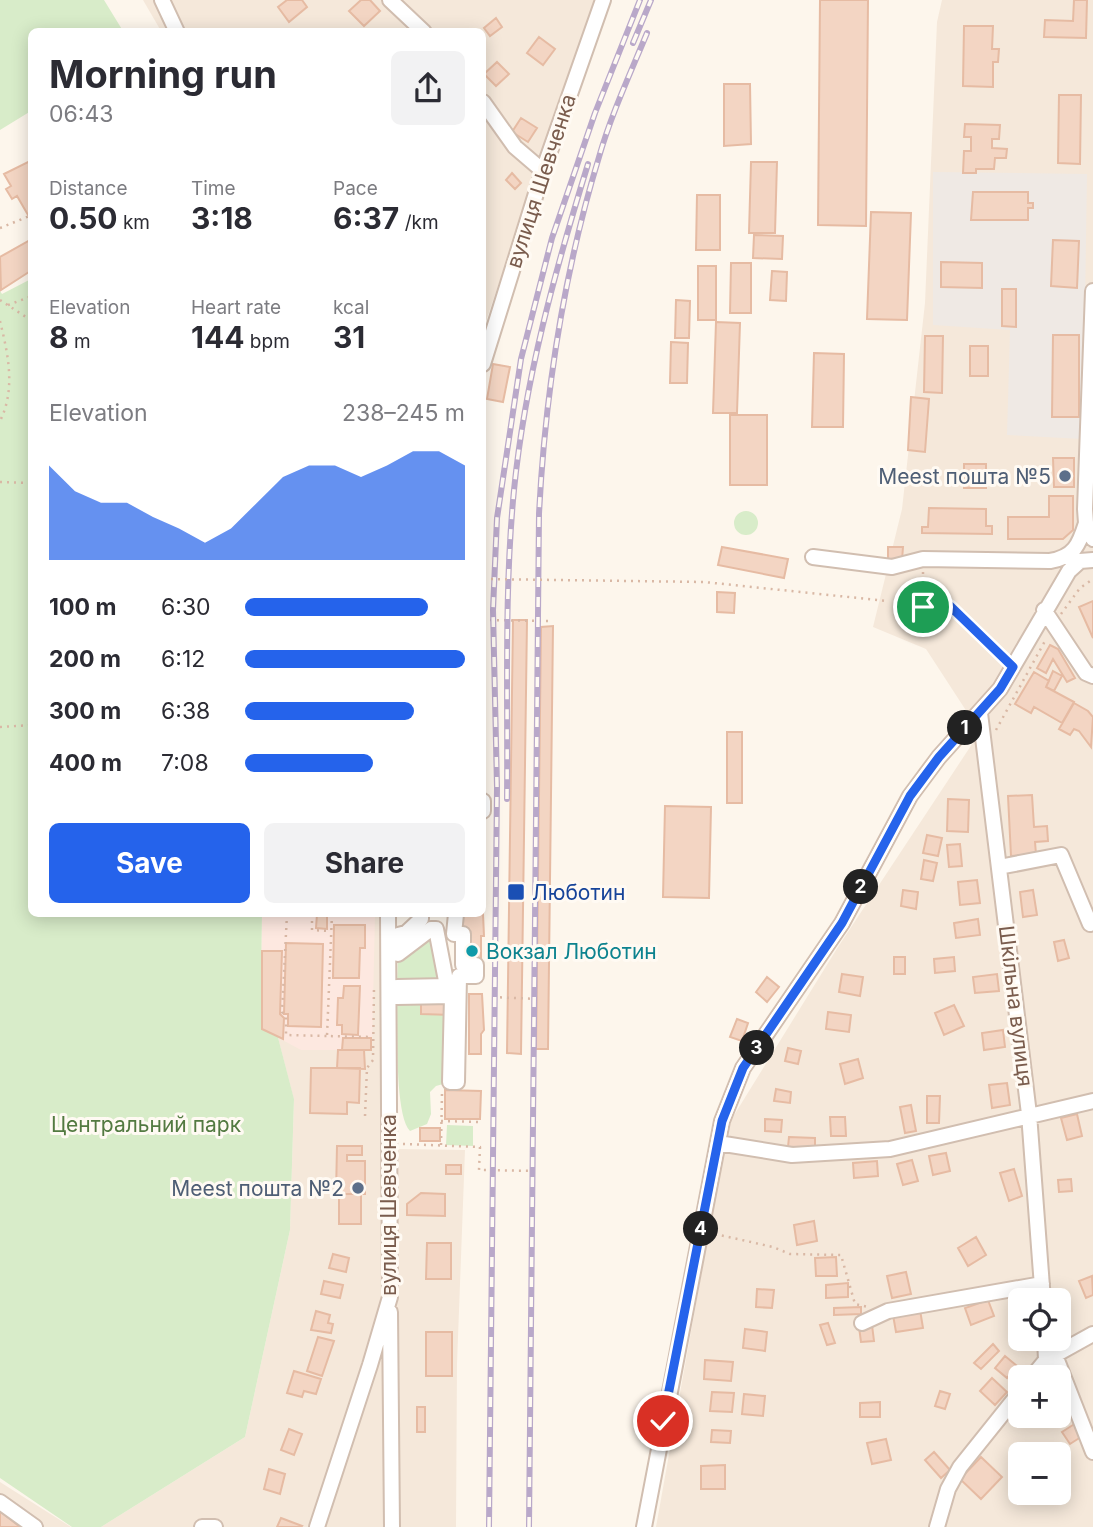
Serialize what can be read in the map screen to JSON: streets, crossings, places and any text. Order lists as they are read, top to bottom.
{
  "streets": {
    "street": ["вулиця Шевченка", "Шкільна вулиця"]
  },
  "parks": ["Центральний парк"],
  "places": {
    "other": ["Meest пошта №5", "Вокзал Люботин", "Meest пошта №2"],
    "transit": ["Люботин"]
  },
  "page": {
    "heading": ["Morning run", "06:43"],
    "stats": [
      ["Distance", "0.50 km"],
      ["Time", "3:18"],
      ["Pace", "6:37 /km"],
      ["Elevation", "8 m"],
      ["Heart rate", "144 bpm"],
      ["kcal", "31"]
    ],
    "chart": ["Elevation", "238–245 m"],
    "list": [
      {
        "name": "100 m",
        "note": "6:30"
      },
      {
        "name": "200 m",
        "note": "6:12"
      },
      {
        "name": "300 m",
        "note": "6:38"
      },
      {
        "name": "400 m",
        "note": "7:08"
      }
    ],
    "pins": [
      "1",
      "2",
      "3",
      "4"
    ],
    "buttons": ["Save", "Share"],
    "map_buttons": ["+", "−"]
  }
}
